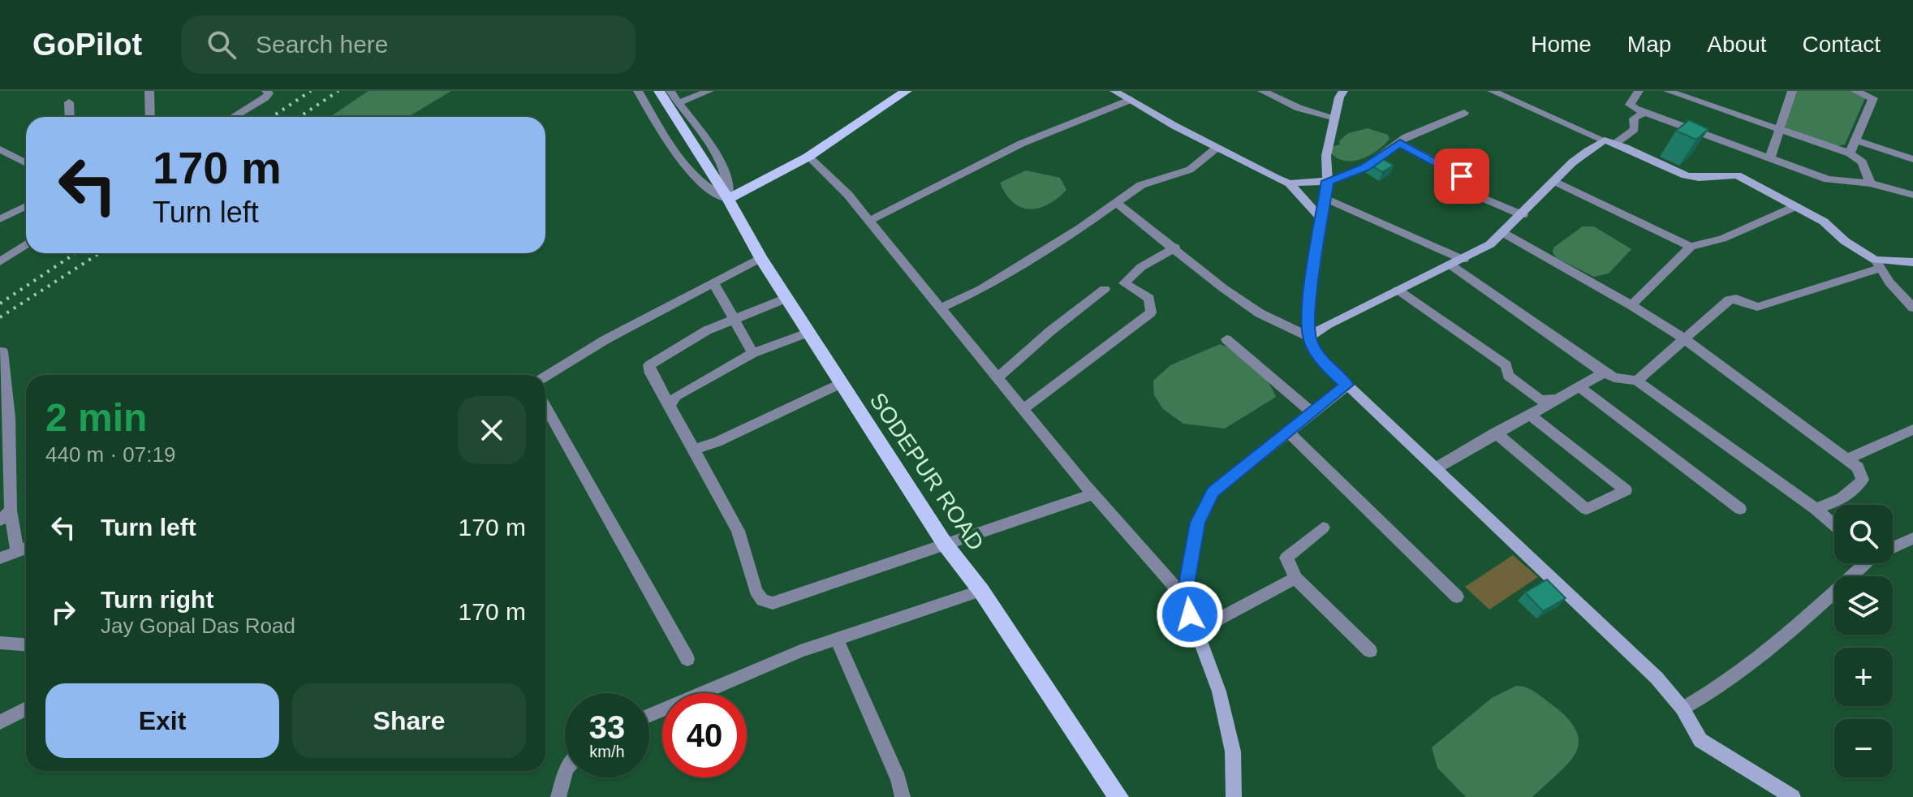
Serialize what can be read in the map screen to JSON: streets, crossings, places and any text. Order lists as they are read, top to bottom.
{
  "streets": {
    "main road": ["SODEPUR ROAD"]
  },
  "page": {
    "header": "GoPilot",
    "search": "Search here",
    "nav": [
      "Home",
      "Map",
      "About",
      "Contact"
    ],
    "turn": ["170 m", "Turn left"],
    "heading": ["2 min", "440 m · 07:19"],
    "list": [
      {
        "name": "Turn left",
        "value": "170 m"
      },
      {
        "name": "Turn right",
        "note": "Jay Gopal Das Road",
        "value": "170 m"
      }
    ],
    "map_buttons": ["+", "−"],
    "buttons": ["Exit", "Share"],
    "speed": "33 km/h",
    "limit": "40"
  }
}
